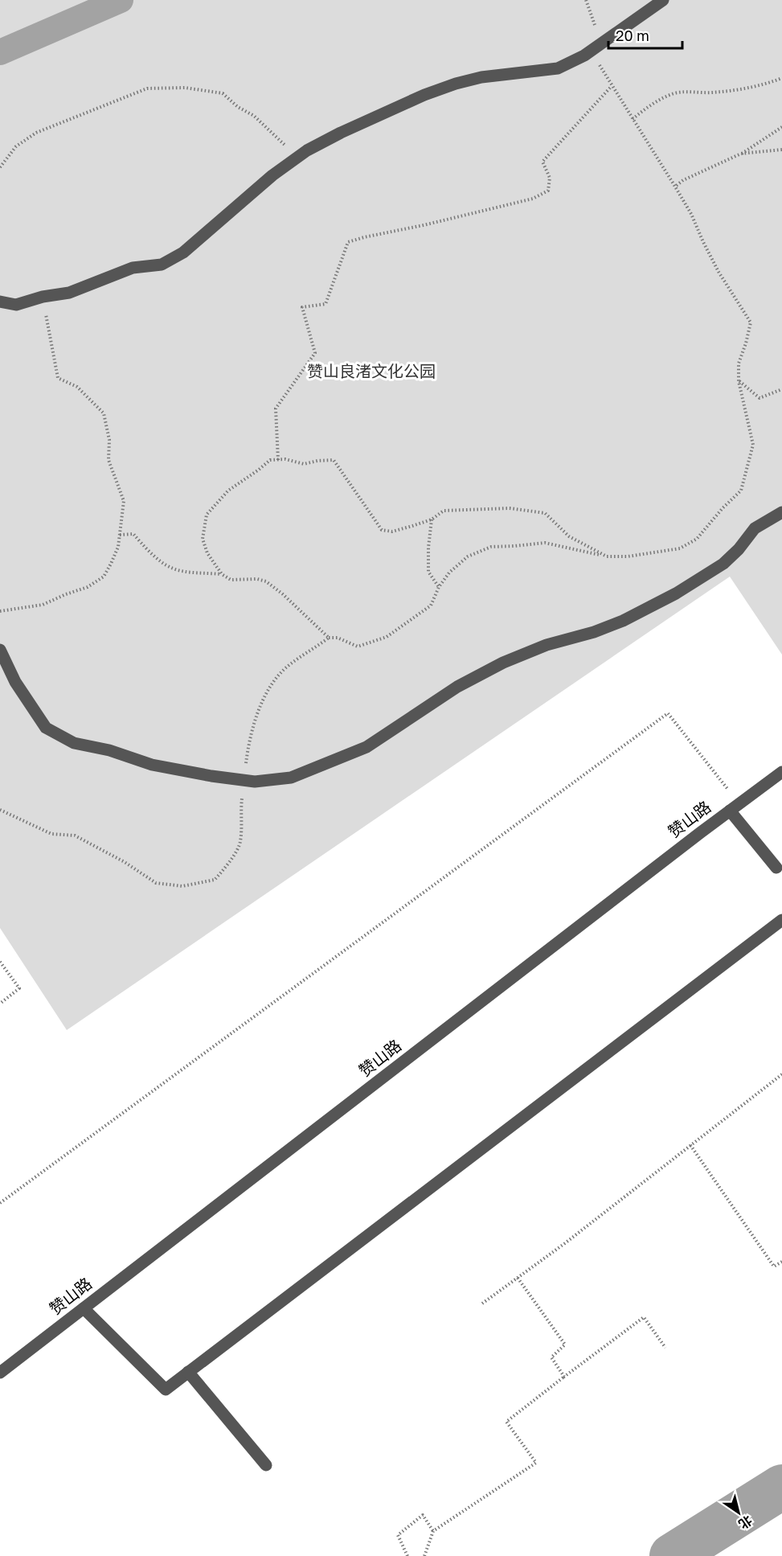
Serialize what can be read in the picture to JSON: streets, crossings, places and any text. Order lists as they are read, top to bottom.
{
  "streets": {
    "street": ["赞山路"]
  },
  "parks": ["赞山良渚文化公园"],
  "scale_bar": "20 m",
  "north": "bottom right"
}
